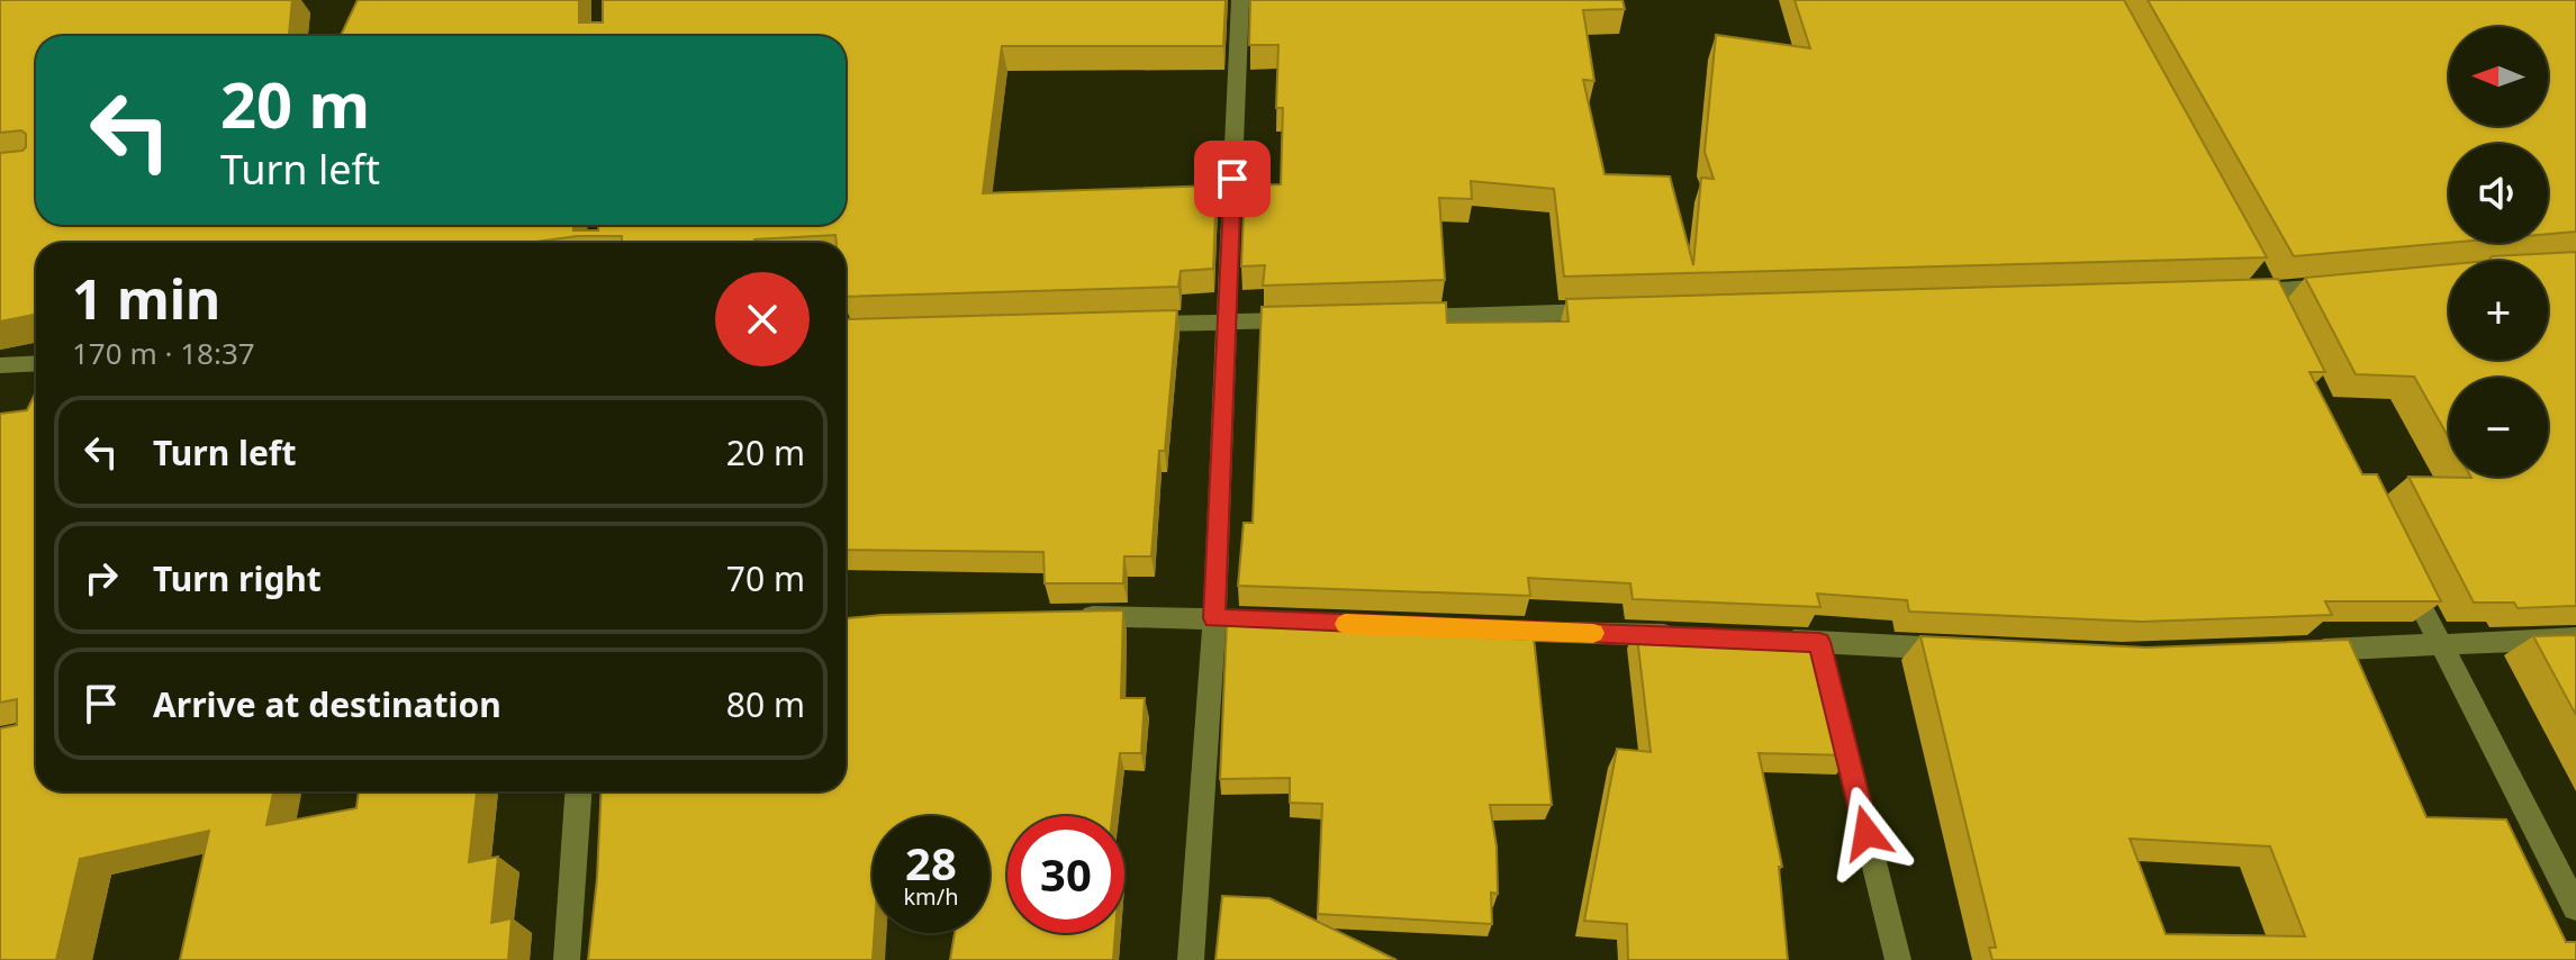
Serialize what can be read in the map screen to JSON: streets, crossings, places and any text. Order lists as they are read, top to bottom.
{
  "north": "left",
  "page": {
    "map_buttons": ["+", "−"],
    "turn": ["20 m", "Turn left"],
    "heading": ["1 min", "170 m · 18:37"],
    "list": [
      {
        "name": "Turn left",
        "value": "20 m"
      },
      {
        "name": "Turn right",
        "value": "70 m"
      },
      {
        "name": "Arrive at destination",
        "value": "80 m"
      }
    ],
    "speed": "28 km/h",
    "limit": "30"
  }
}
